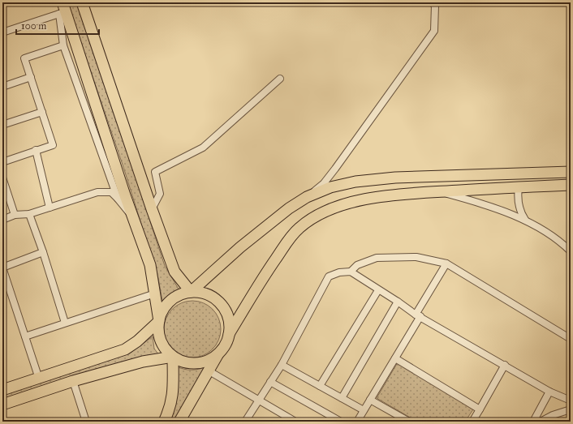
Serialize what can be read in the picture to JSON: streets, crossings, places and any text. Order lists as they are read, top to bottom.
{
  "scale_bar": "100 m"
}
